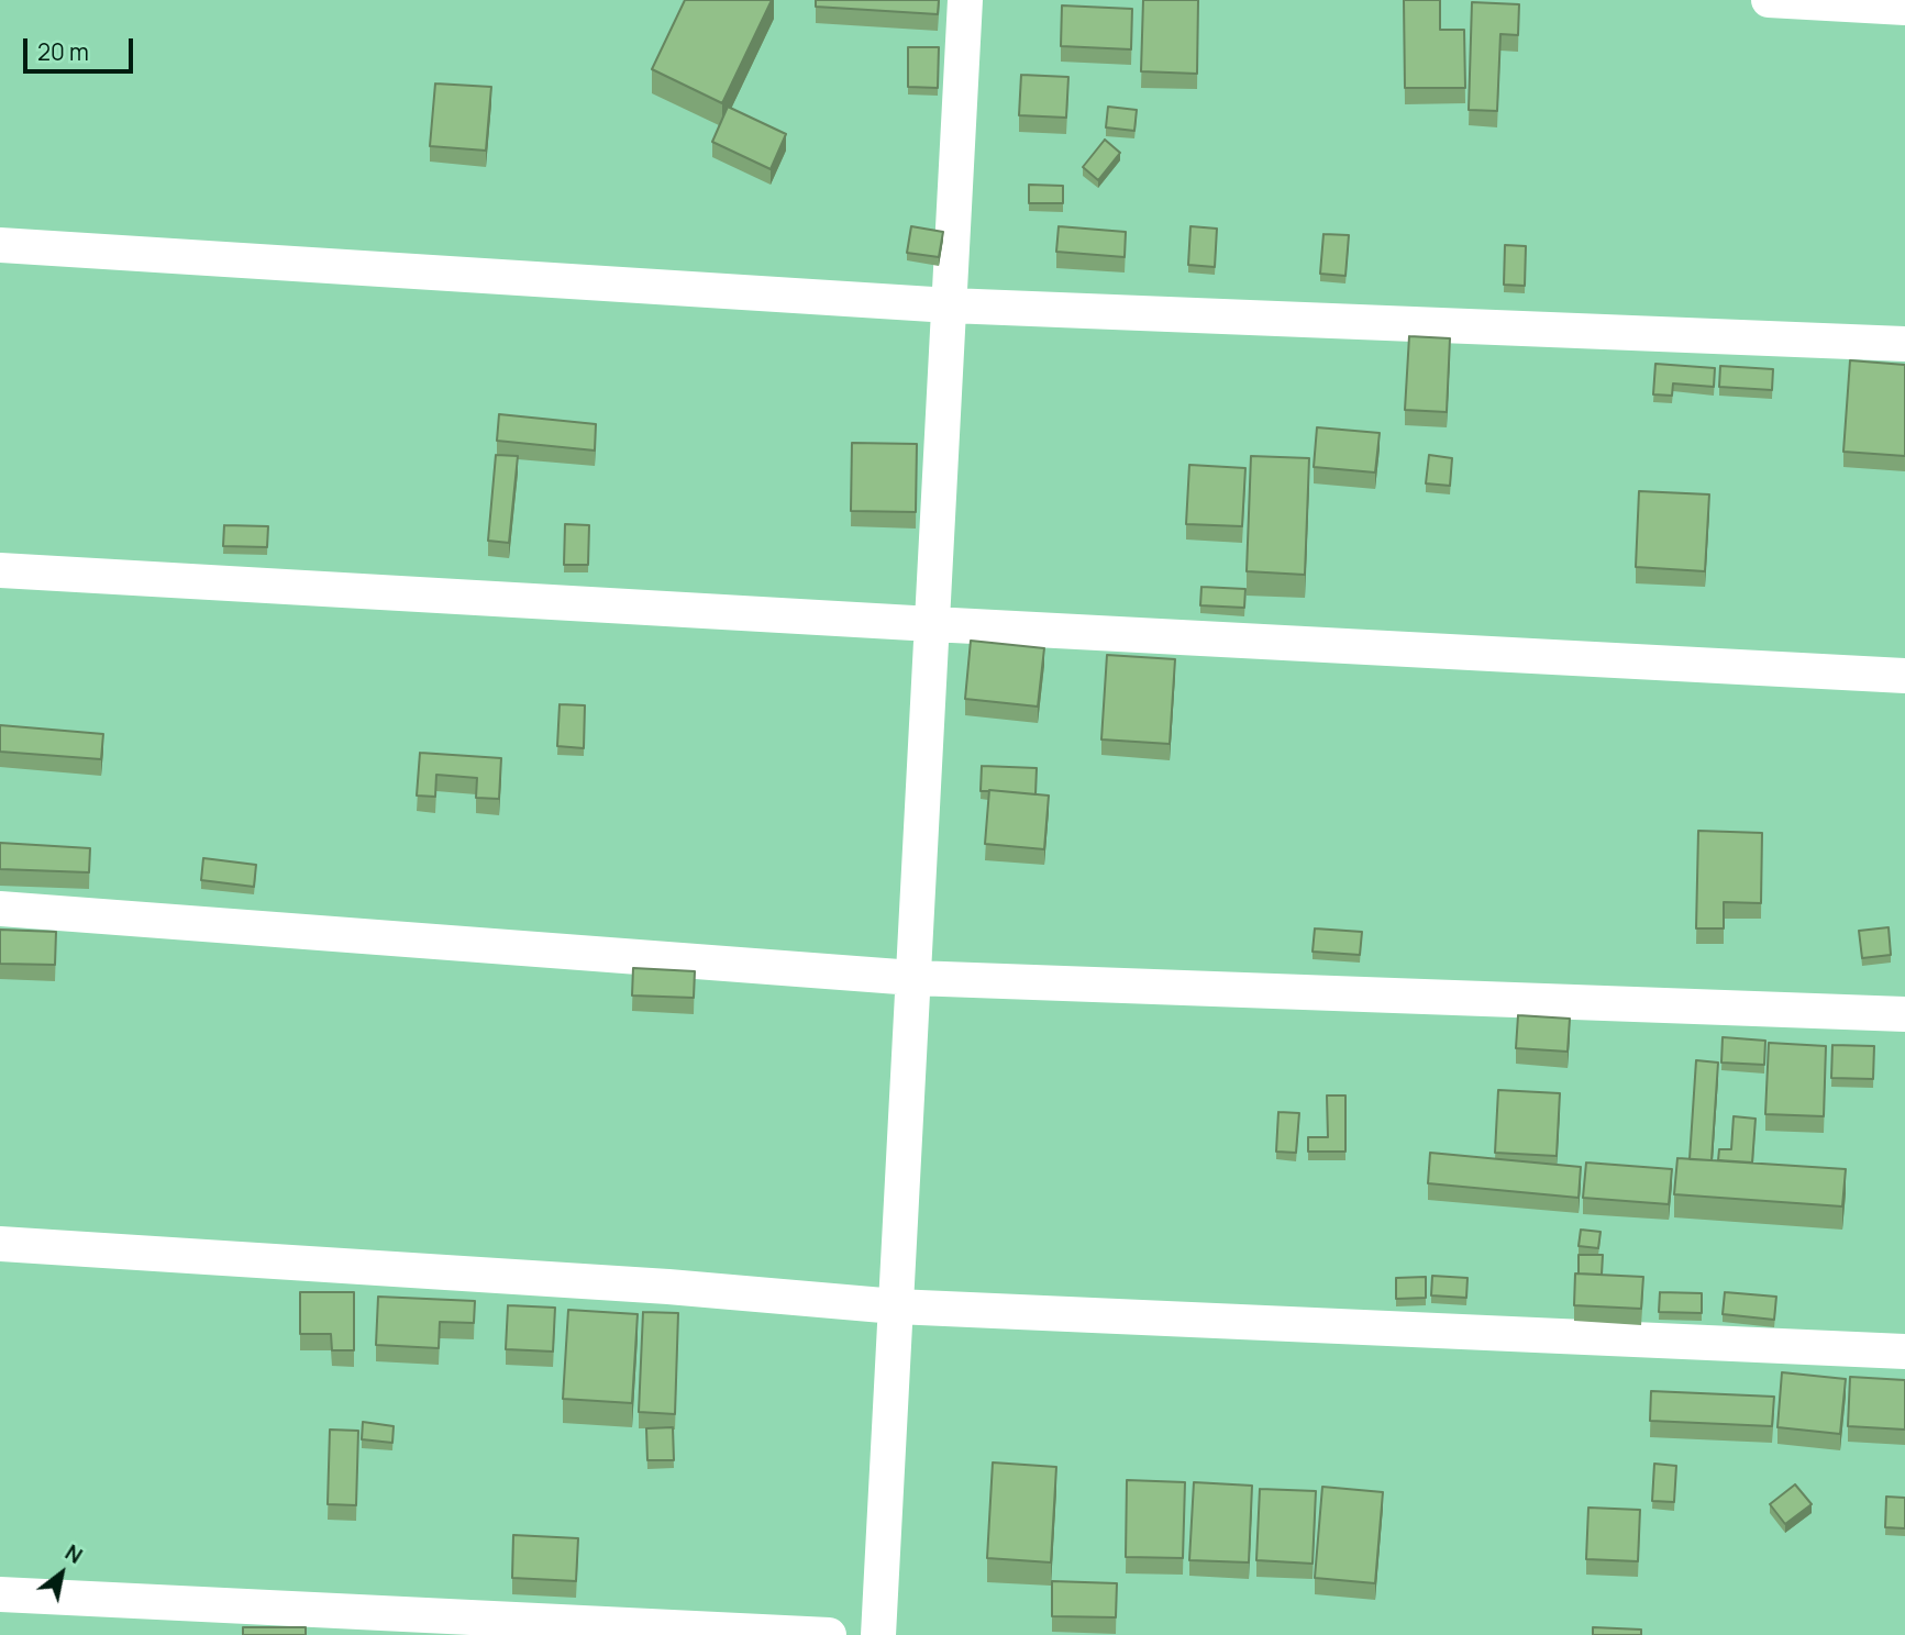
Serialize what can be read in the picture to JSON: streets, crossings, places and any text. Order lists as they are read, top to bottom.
{
  "scale_bar": "20 m",
  "north": "top right"
}
